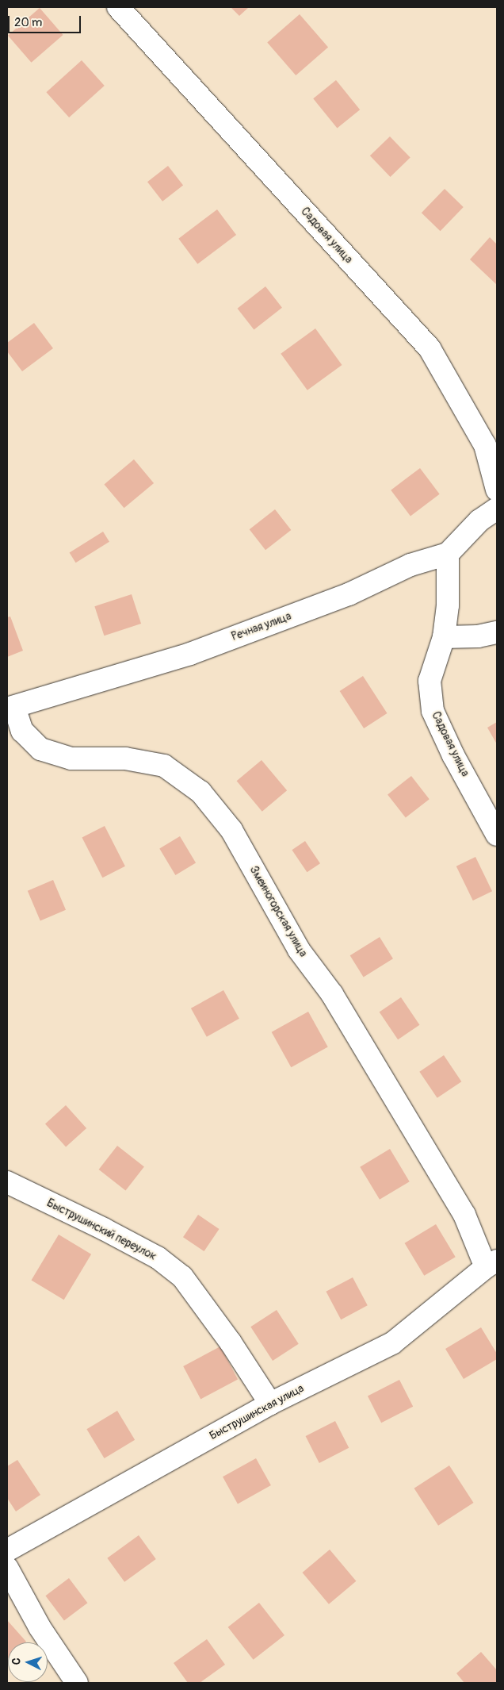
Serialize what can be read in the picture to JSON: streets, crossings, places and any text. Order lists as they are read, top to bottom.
{
  "streets": {
    "street": [
      "Садовая улица",
      "Речная улица",
      "Змеиногорская улица",
      "Быструшинский переулок",
      "Быструшинская улица"
    ]
  },
  "crossings": [
    ["Садовая улица", "Речная улица"],
    ["Речная улица", "Змеиногорская улица"],
    ["Змеиногорская улица", "Быструшинская улица"],
    ["Быструшинский переулок", "Быструшинская улица"]
  ],
  "scale_bar": "20 m",
  "north": "left"
}
